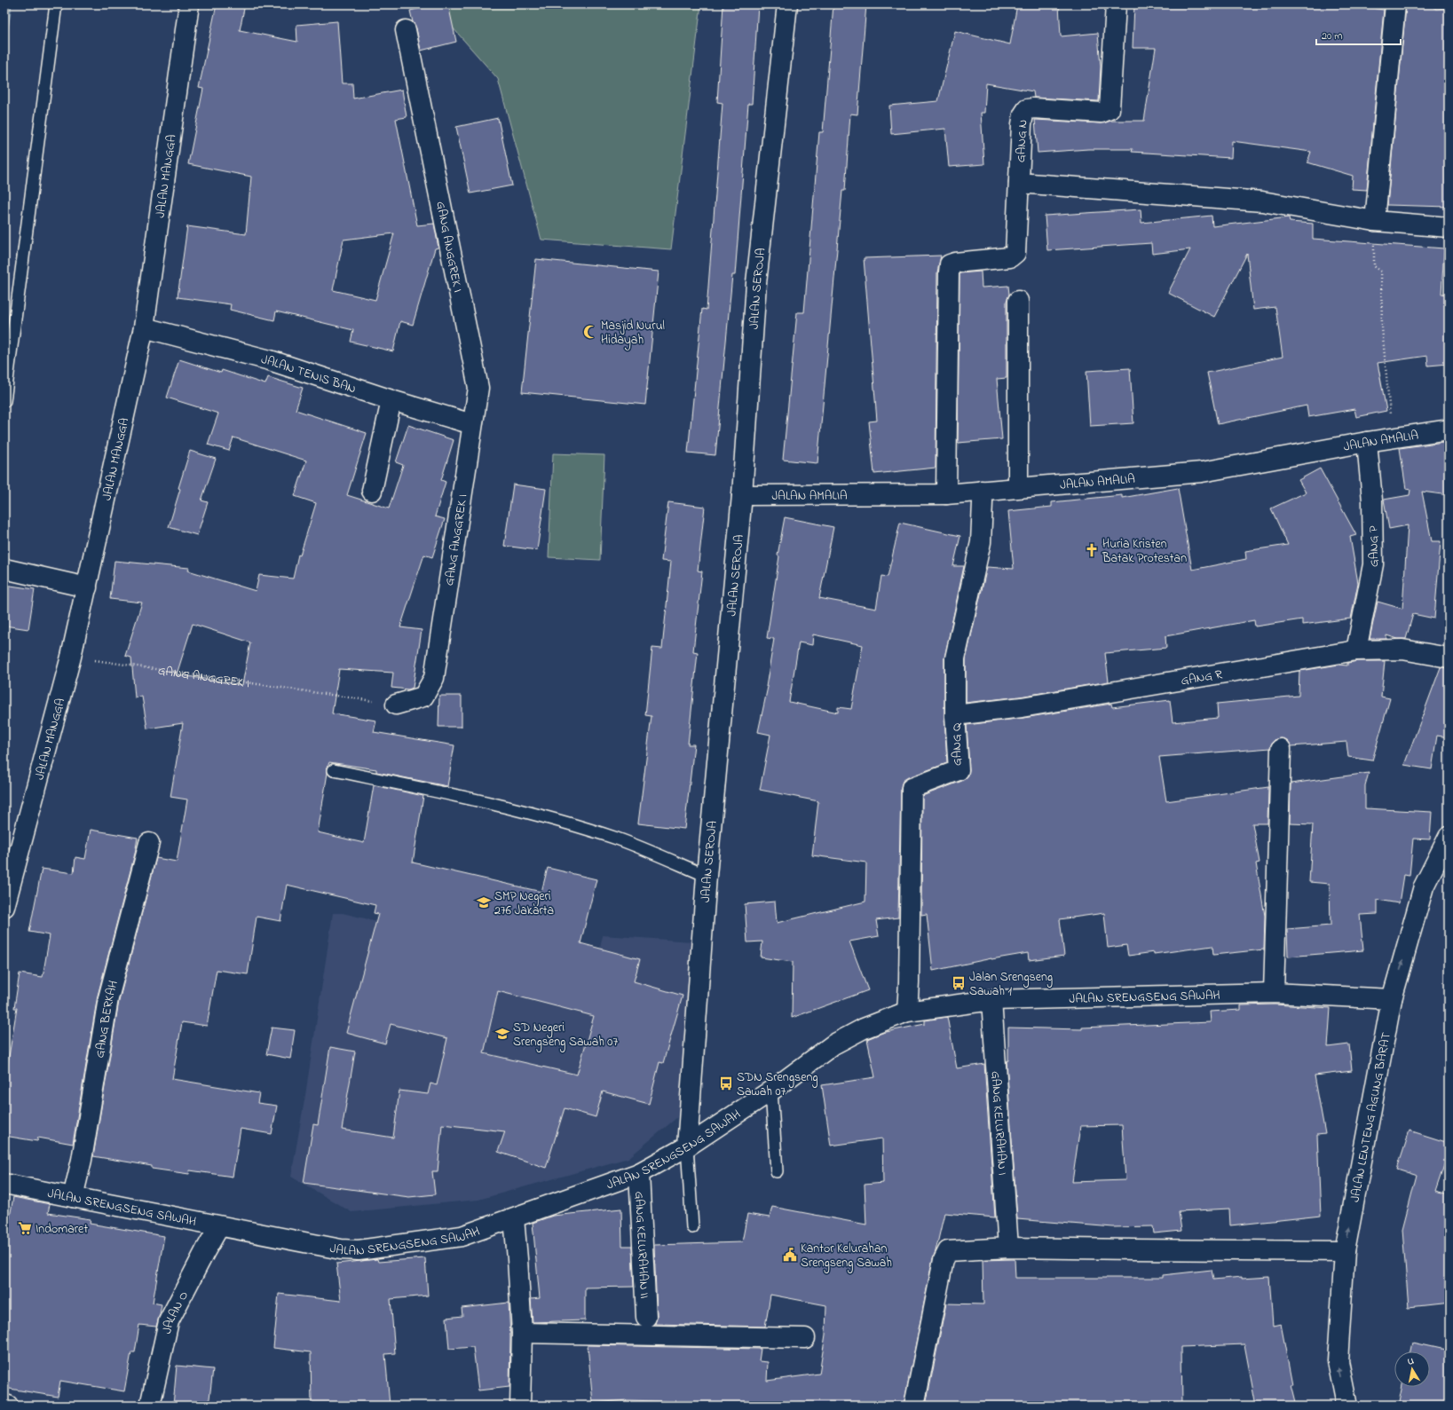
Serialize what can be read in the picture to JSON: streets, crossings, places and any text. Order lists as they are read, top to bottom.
{
  "streets": {
    "street": [
      "GANG N",
      "JALAN MANGGA",
      "GANG ANGGREK I",
      "JALAN SEROJA",
      "JALAN TENIS BAN",
      "JALAN AMALIA",
      "GANG P",
      "GANG R",
      "GANG Q",
      "JALAN SRENGSENG SAWAH",
      "GANG BERKAH",
      "JALAN LENTENG AGUNG BARAT",
      "GANG KELURAHAN I",
      "GANG KELURAHAN II",
      "JALAN O"
    ]
  },
  "crossings": [
    ["GANG N", "JALAN AMALIA"],
    ["JALAN MANGGA", "GANG ANGGREK I"],
    ["JALAN MANGGA", "JALAN TENIS BAN"],
    ["GANG ANGGREK I", "JALAN TENIS BAN"],
    ["JALAN SEROJA", "JALAN AMALIA"],
    ["JALAN SEROJA", "JALAN SRENGSENG SAWAH"],
    ["JALAN AMALIA", "GANG P"],
    ["JALAN AMALIA", "GANG Q"],
    ["GANG P", "GANG R"],
    ["GANG R", "GANG Q"],
    ["GANG Q", "JALAN SRENGSENG SAWAH"],
    ["JALAN SRENGSENG SAWAH", "GANG BERKAH"],
    ["JALAN SRENGSENG SAWAH", "JALAN LENTENG AGUNG BARAT"],
    ["JALAN SRENGSENG SAWAH", "GANG KELURAHAN I"],
    ["JALAN SRENGSENG SAWAH", "GANG KELURAHAN II"],
    ["JALAN SRENGSENG SAWAH", "JALAN O"]
  ],
  "places": {
    "mosque": ["Masjid Nurul Hidayah"],
    "church": ["Huria Kristen Batak Protestan"],
    "school or university": ["SMP Negeri 276 Jakarta", "SD Negeri Srengseng Sawah 07"],
    "bus stop": ["Jalan Srengseng Sawah 1", "SDN Srengseng Sawah 07"],
    "supermarket": ["Indomaret"],
    "public building": ["Kantor Kelurahan Srengseng Sawah"]
  },
  "scale_bar": "20 m",
  "north": "top"
}
